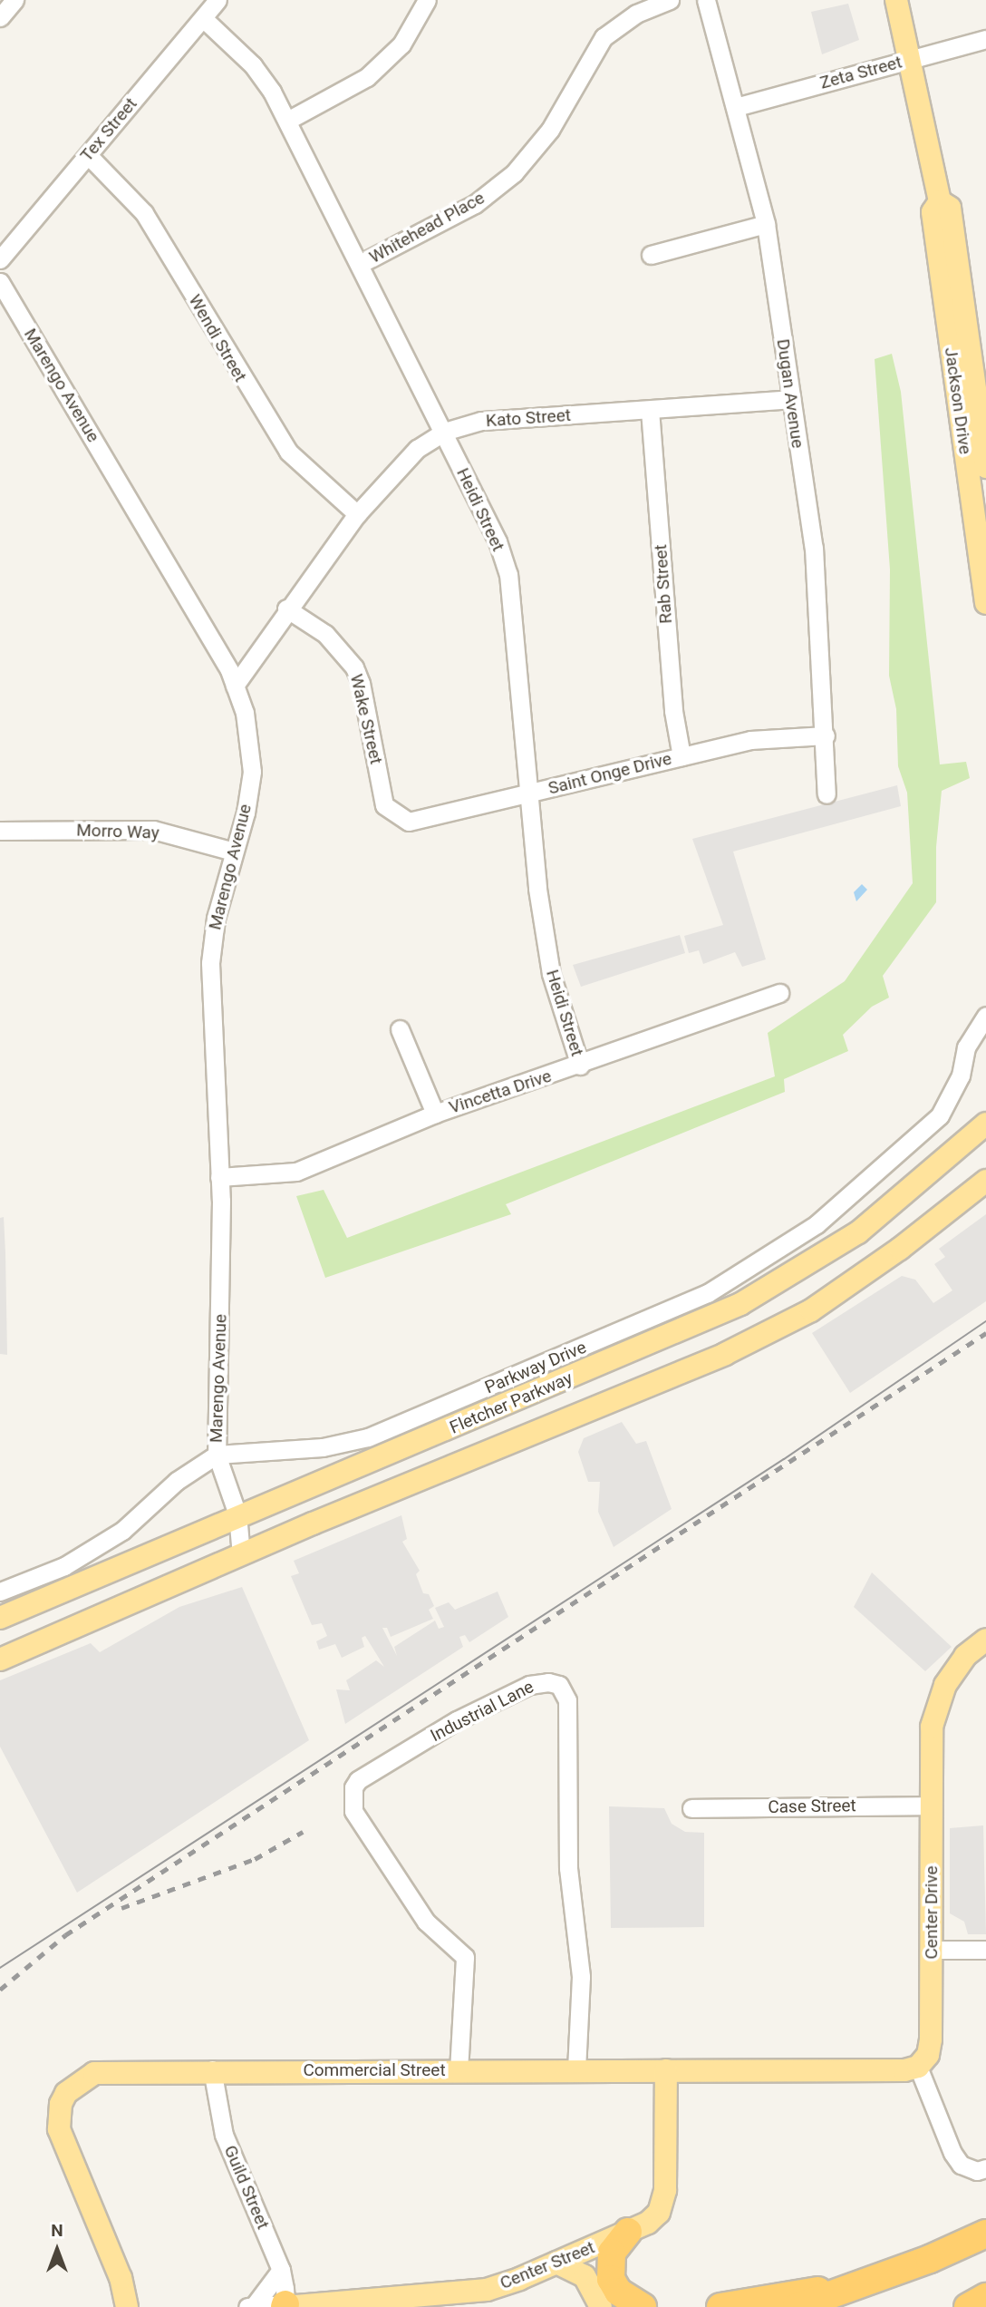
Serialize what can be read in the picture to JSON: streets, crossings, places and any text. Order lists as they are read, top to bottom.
{
  "streets": {
    "main road": [
      "Jackson Drive",
      "Fletcher Parkway",
      "Center Drive",
      "Commercial Street",
      "Center Street"
    ],
    "street": [
      "Zeta Street",
      "Tex Street",
      "Whitehead Place",
      "Wendi Street",
      "Marengo Avenue",
      "Dugan Avenue",
      "Kato Street",
      "Heidi Street",
      "Rab Street",
      "Wake Street",
      "Saint Onge Drive",
      "Morro Way",
      "Vincetta Drive",
      "Parkway Drive",
      "Industrial Lane",
      "Case Street",
      "Guild Street"
    ]
  },
  "crossings": [
    ["Zeta Street", "Dugan Avenue"],
    ["Zeta Street", "Jackson Drive"],
    ["Tex Street", "Wendi Street"],
    ["Tex Street", "Heidi Street"],
    ["Whitehead Place", "Heidi Street"],
    ["Wendi Street", "Kato Street"],
    ["Marengo Avenue", "Kato Street"],
    ["Marengo Avenue", "Morro Way"],
    ["Marengo Avenue", "Vincetta Drive"],
    ["Marengo Avenue", "Parkway Drive"],
    ["Marengo Avenue", "Fletcher Parkway"],
    ["Dugan Avenue", "Kato Street"],
    ["Dugan Avenue", "Saint Onge Drive"],
    ["Kato Street", "Heidi Street"],
    ["Kato Street", "Rab Street"],
    ["Kato Street", "Wake Street"],
    ["Heidi Street", "Saint Onge Drive"],
    ["Heidi Street", "Vincetta Drive"],
    ["Rab Street", "Saint Onge Drive"],
    ["Wake Street", "Saint Onge Drive"],
    ["Industrial Lane", "Commercial Street"],
    ["Case Street", "Center Drive"],
    ["Center Drive", "Commercial Street"],
    ["Commercial Street", "Guild Street"],
    ["Commercial Street", "Center Street"],
    ["Guild Street", "Center Street"]
  ],
  "north": "top"
}
